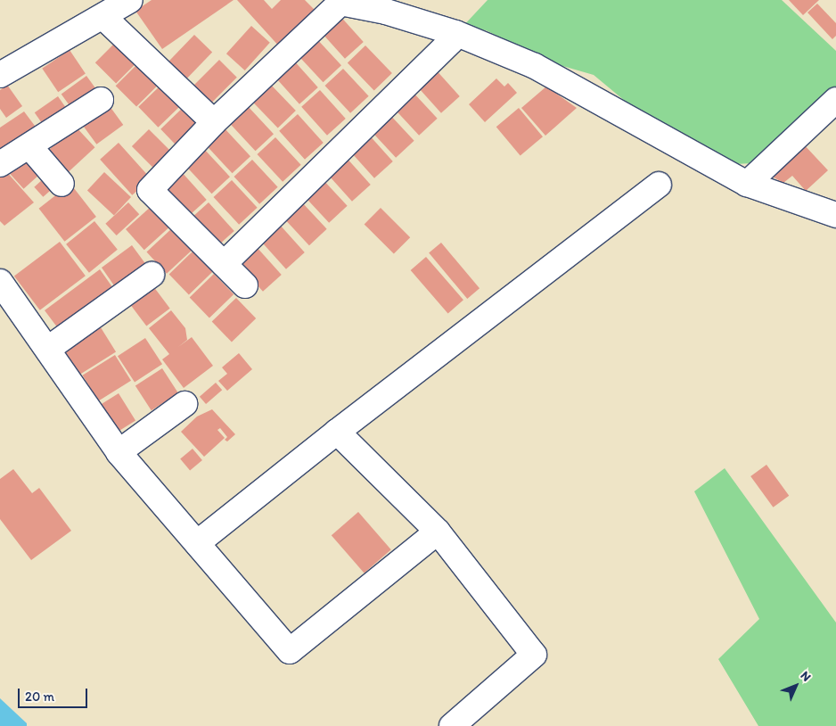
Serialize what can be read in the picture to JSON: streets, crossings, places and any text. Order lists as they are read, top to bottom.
{
  "scale_bar": "20 m",
  "north": "top right"
}
